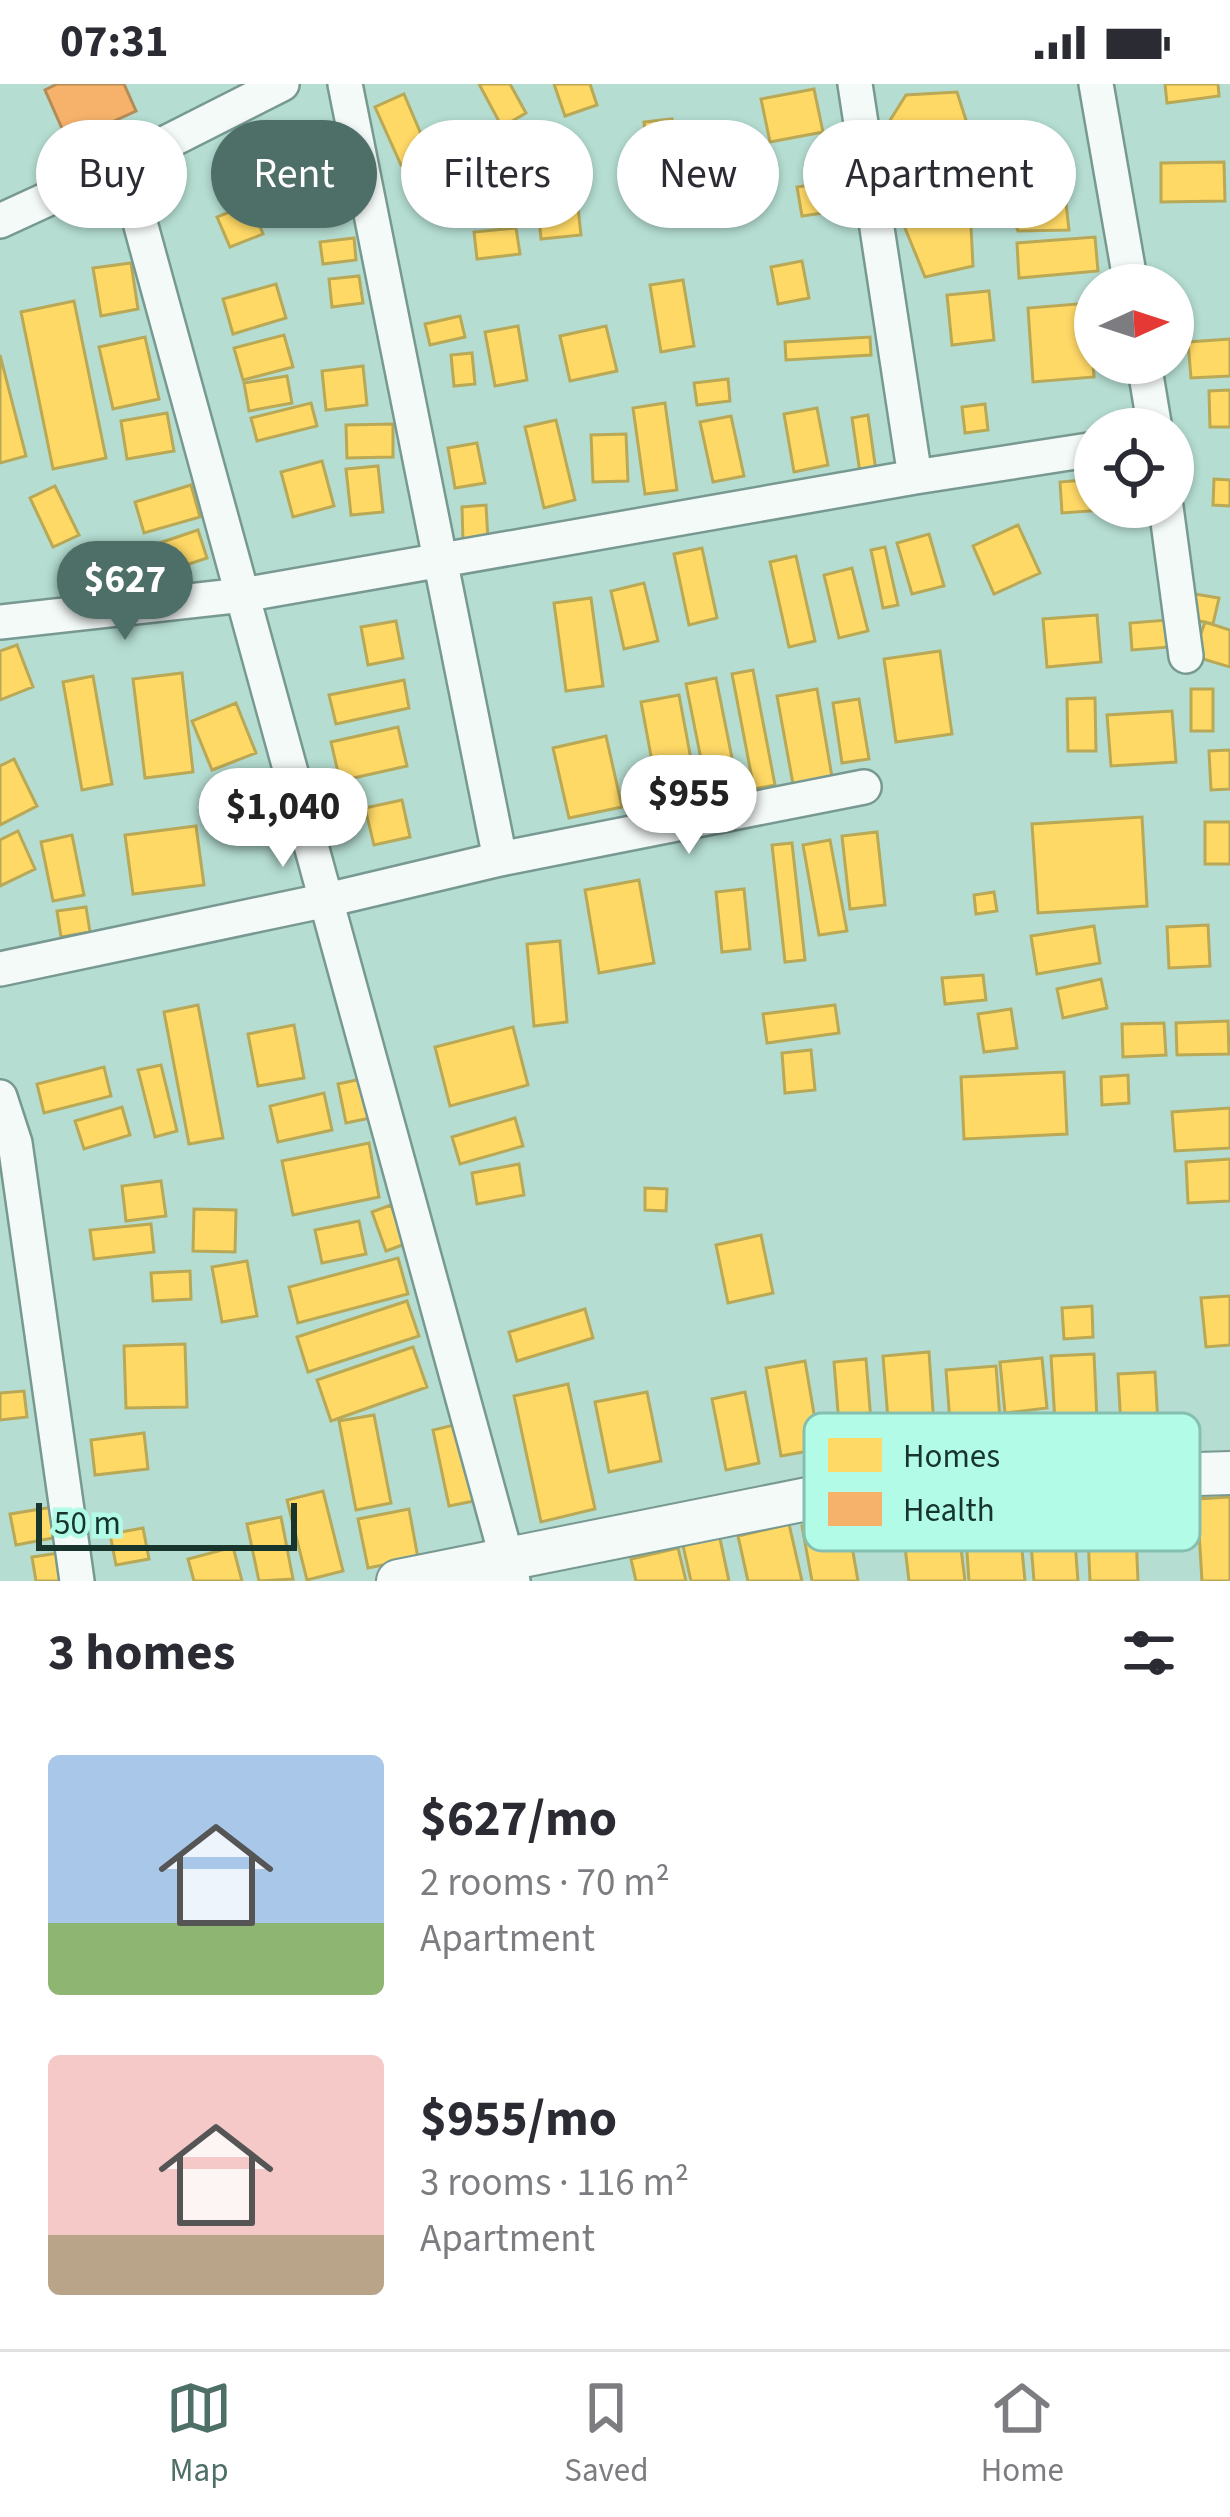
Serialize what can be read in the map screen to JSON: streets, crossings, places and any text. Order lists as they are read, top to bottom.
{
  "legend": ["Homes", "Health"],
  "scale_bar": "50 m",
  "north": "right",
  "page": {
    "status": "07:31",
    "chip": [
      "Buy",
      "Rent",
      "Filters",
      "New",
      "Apartment"
    ],
    "price": ["$627", "$955", "$1,040"],
    "scale": "50 m",
    "heading": "3 homes",
    "list": [
      {
        "name": "$627/mo",
        "note": "2 rooms · 70 m² · Apartment"
      },
      {
        "name": "$955/mo",
        "note": "3 rooms · 116 m² · Apartment"
      }
    ],
    "tabs": ["Map", "Saved", "Home"]
  }
}
